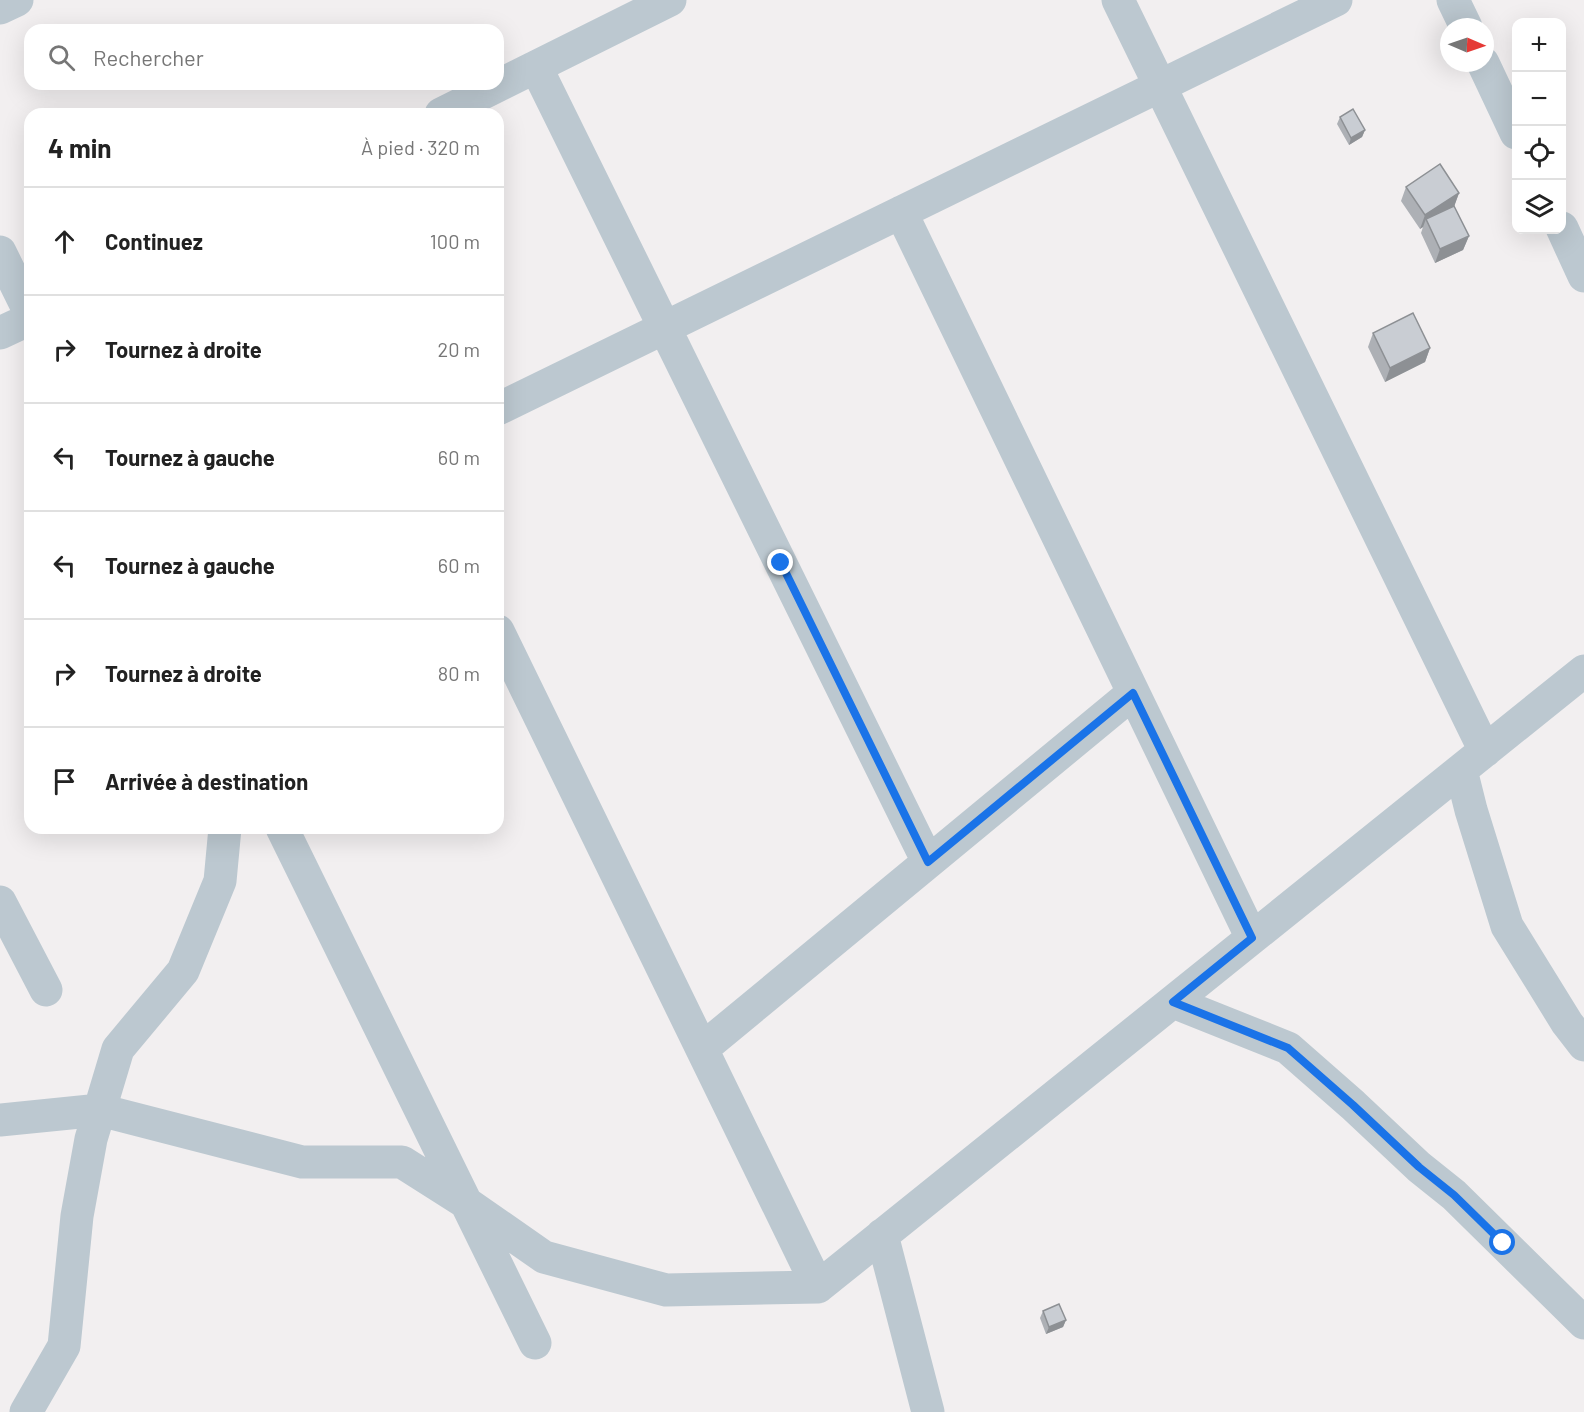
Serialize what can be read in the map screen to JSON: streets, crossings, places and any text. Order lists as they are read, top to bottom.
{
  "north": "right",
  "page": {
    "map_buttons": ["+", "−"],
    "search": "Rechercher",
    "heading": ["4 min", "À pied · 320 m"],
    "list": [
      ["Continuez", "100 m"],
      ["Tournez à droite", "20 m"],
      ["Tournez à gauche", "60 m"],
      ["Tournez à gauche", "60 m"],
      ["Tournez à droite", "80 m"],
      "Arrivée à destination"
    ]
  }
}
